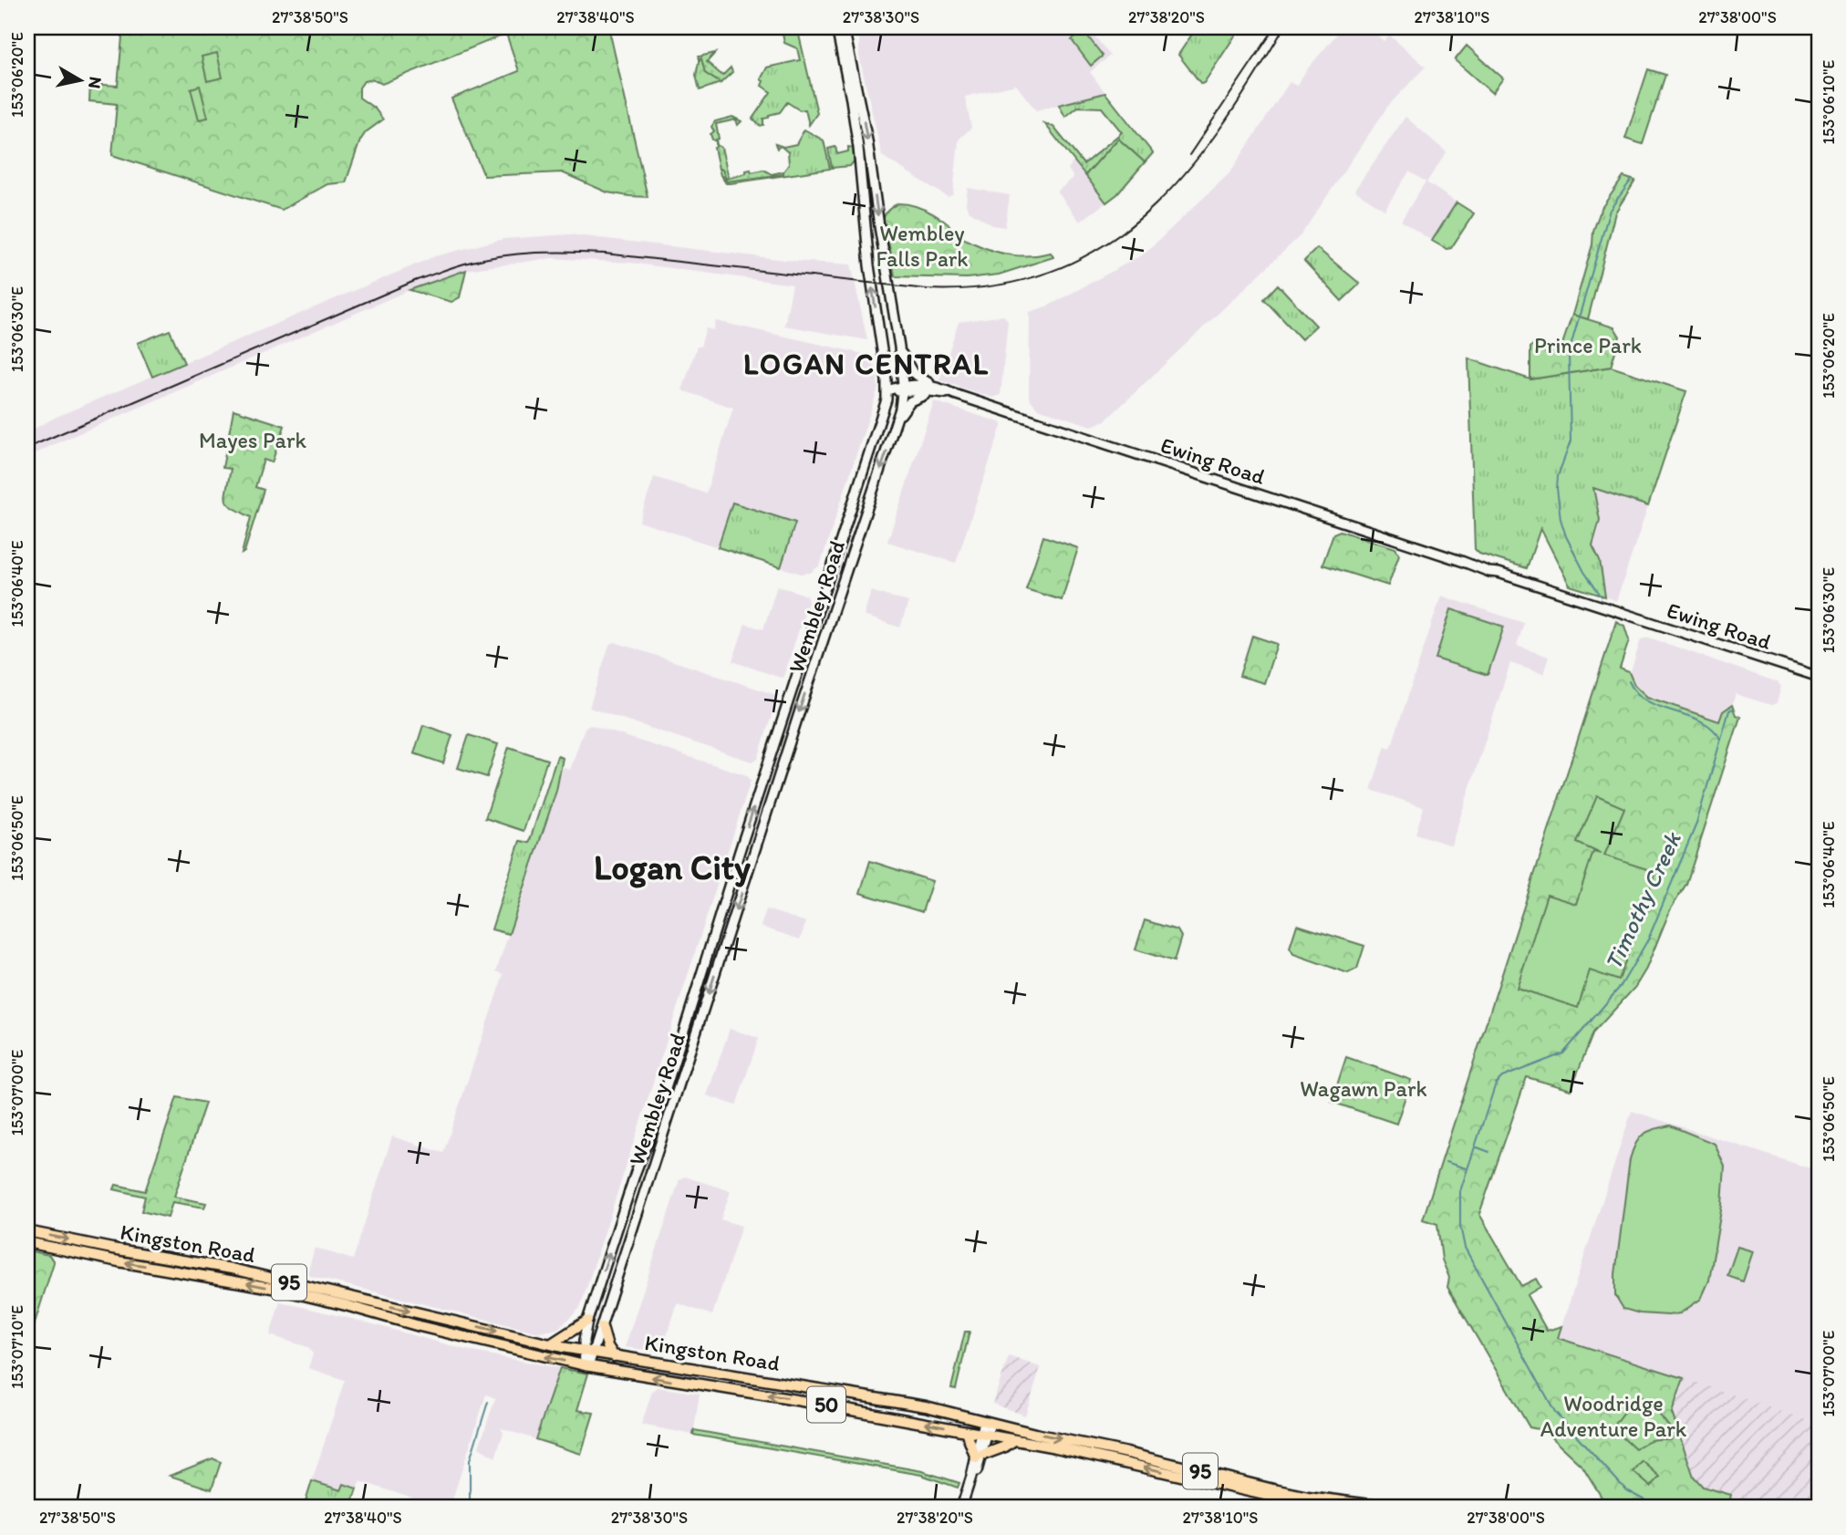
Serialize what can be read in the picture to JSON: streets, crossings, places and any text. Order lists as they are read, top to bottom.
{
  "streets": {
    "main road": [
      "Ewing Road",
      "Wembley Road",
      "Kingston Road",
      "95",
      "50"
    ]
  },
  "crossings": [
    ["Ewing Road", "Wembley Road"],
    ["Wembley Road", "Kingston Road"]
  ],
  "districts": ["LOGAN CENTRAL", "Logan City"],
  "water": ["Timothy Creek"],
  "parks": [
    "Wembley Falls Park",
    "Prince Park",
    "Mayes Park",
    "Wagawn Park",
    "Woodridge Adventure Park"
  ],
  "north": "right",
  "coordinates": [
    "27°38'50\"S",
    "27°38'40\"S",
    "27°38'30\"S",
    "27°38'20\"S",
    "27°38'10\"S",
    "27°38'00\"S",
    "153°06'20\"E",
    "153°06'10\"E",
    "153°06'30\"E",
    "153°06'40\"E",
    "153°06'50\"E",
    "153°07'00\"E",
    "153°07'10\"E"
  ]
}
